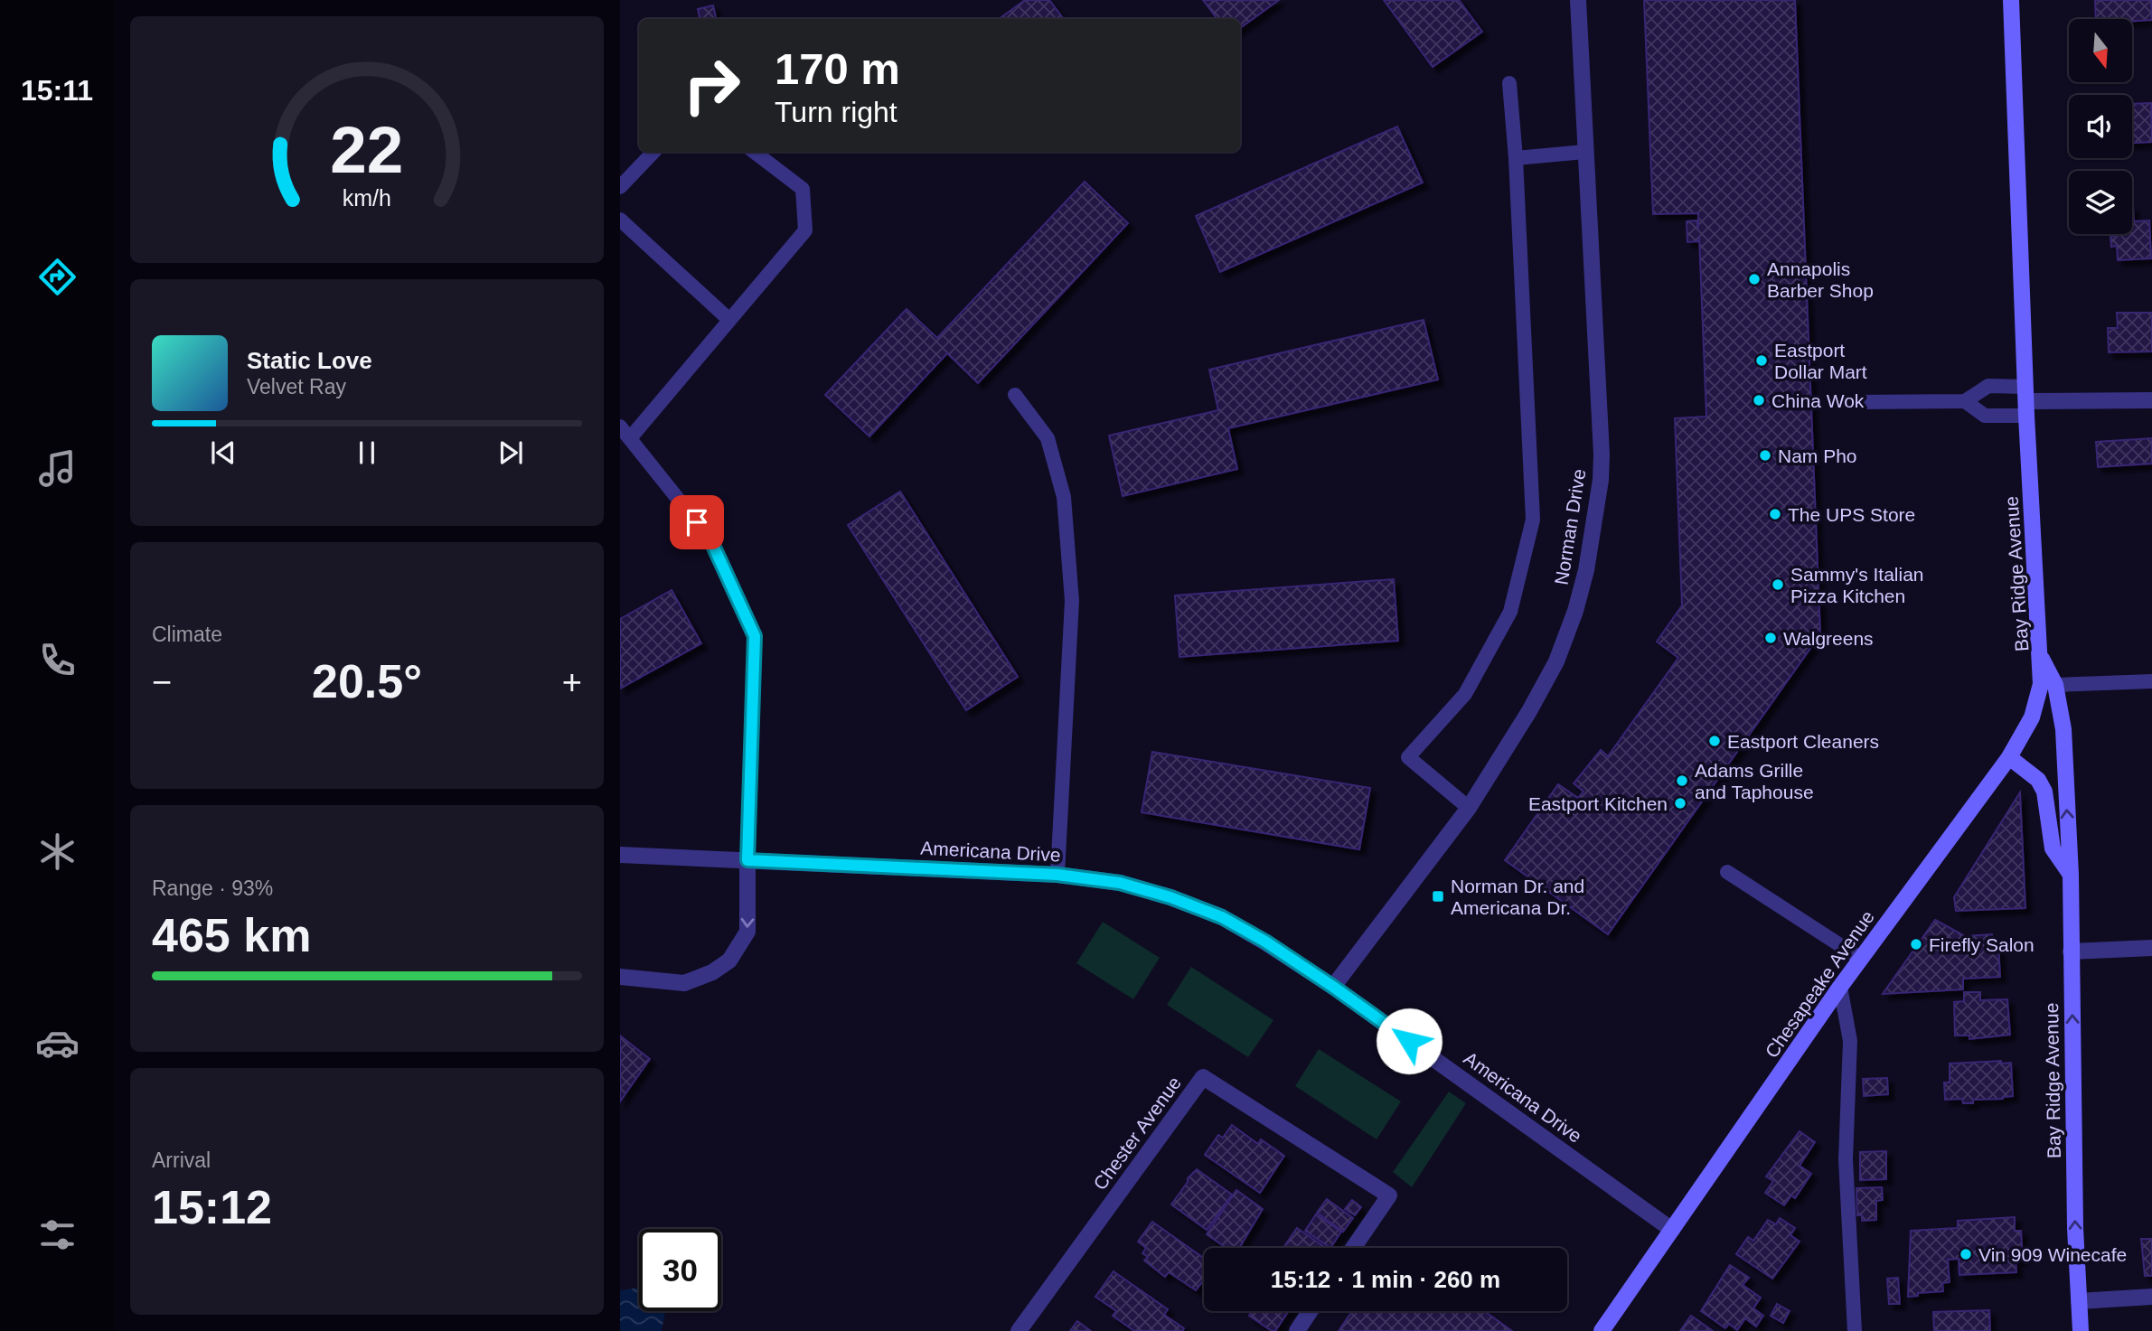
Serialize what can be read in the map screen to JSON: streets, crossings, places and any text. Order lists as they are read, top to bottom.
{
  "streets": {
    "main road": ["Bay Ridge Avenue", "Chesapeake Avenue"],
    "street": ["Norman Drive", "Americana Drive", "Chester Avenue"]
  },
  "crossings": [
    ["Norman Drive", "Americana Drive"],
    ["Bay Ridge Avenue", "Chesapeake Avenue"],
    ["Americana Drive", "Chesapeake Avenue"]
  ],
  "one_way": ["Bay Ridge Avenue"],
  "places": {
    "other": [
      "Annapolis Barber Shop",
      "Eastport Dollar Mart",
      "China Wok",
      "Nam Pho",
      "The UPS Store",
      "Sammy's Italian Pizza Kitchen",
      "Walgreens",
      "Eastport Cleaners",
      "Adams Grille and Taphouse",
      "Eastport Kitchen",
      "Firefly Salon",
      "Vin 909 Winecafe"
    ],
    "transit": ["Norman Dr. and Americana Dr."]
  },
  "north": "bottom",
  "page": {
    "tabs": "15:11",
    "turn": ["170 m", "Turn right"],
    "song": ["Static Love", "Velvet Ray"],
    "tile": [
      "Climate",
      ["Range · 93%", "465 km"],
      ["Arrival", "15:12"]
    ],
    "heat": ["−", "20.5°", "+"],
    "limit": "30",
    "trip": "15:12 · 1 min · 260 m",
    "gauge": ["22", "km/h"]
  }
}
